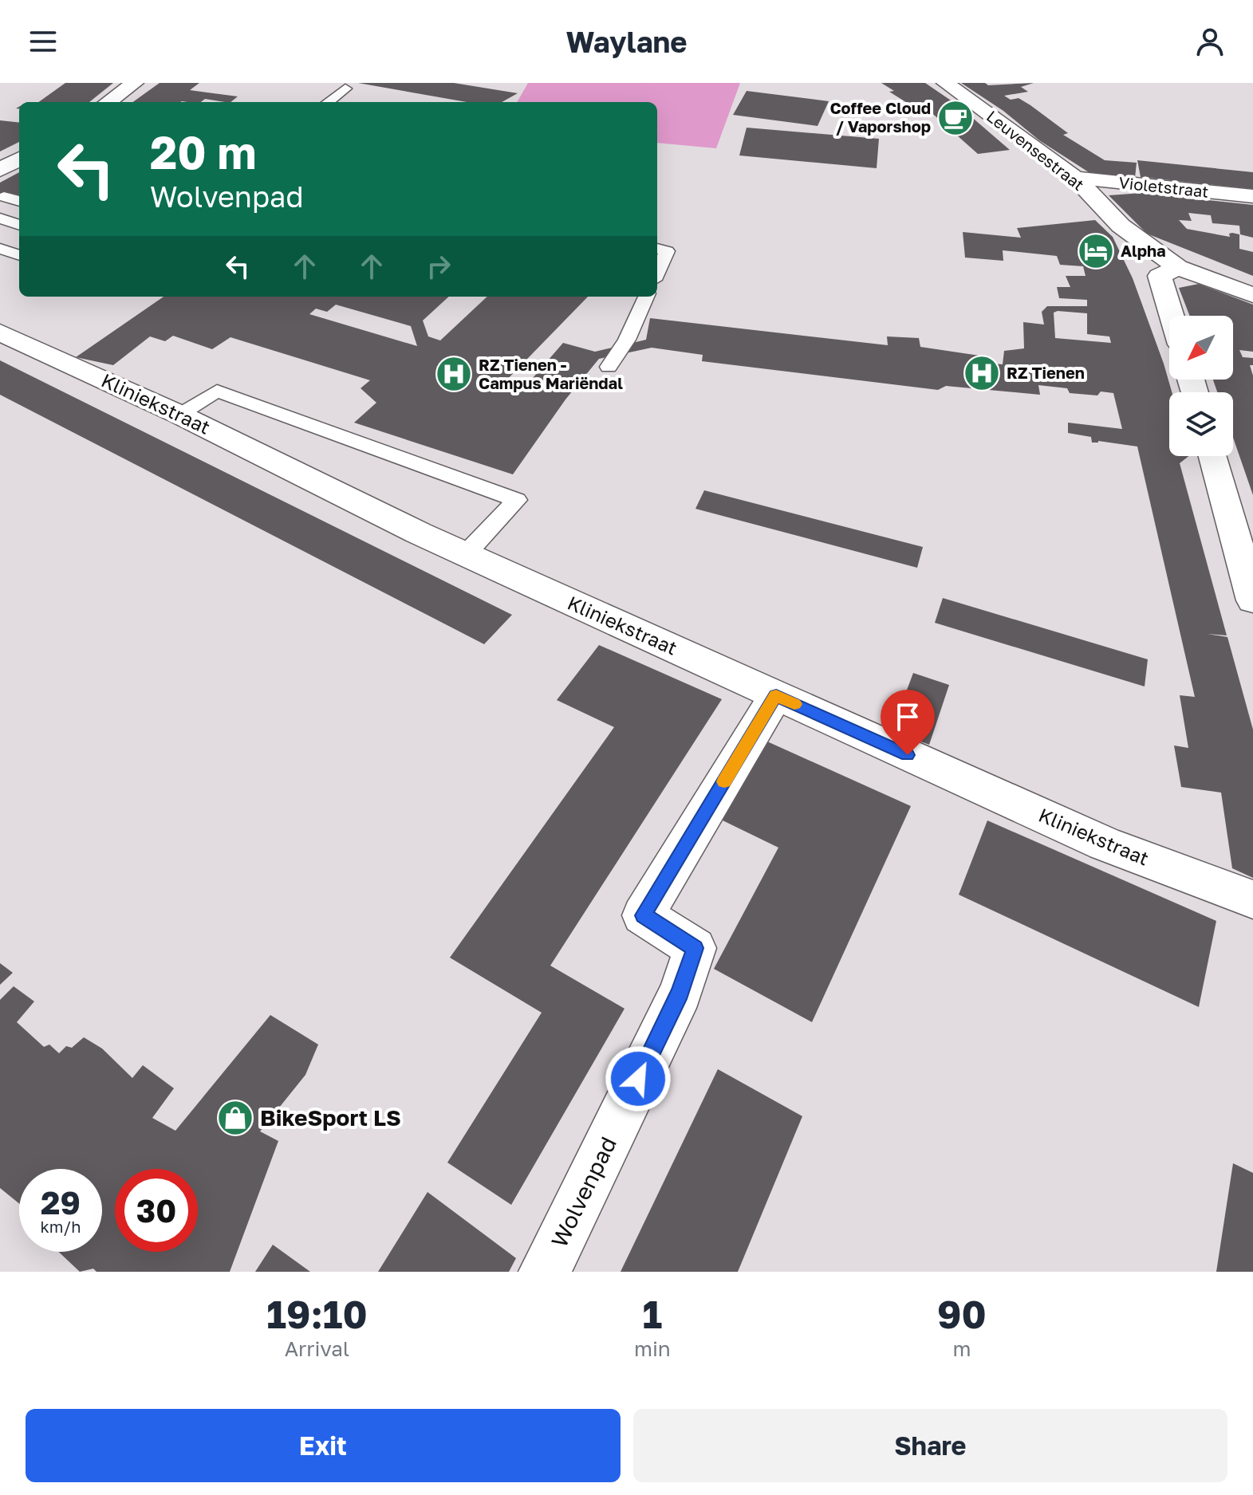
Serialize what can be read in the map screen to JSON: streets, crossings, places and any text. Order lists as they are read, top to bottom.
{
  "streets": {
    "street": [
      "Leuvensestraat",
      "Violetstraat",
      "Kliniekstraat",
      "Wolvenpad"
    ]
  },
  "crossings": [
    ["Leuvensestraat", "Violetstraat"],
    ["Kliniekstraat", "Wolvenpad"]
  ],
  "places": {
    "cafe": ["Coffee Cloud / Vaporshop"],
    "hotel": ["Alpha"],
    "hospital": ["RZ Tienen", "RZ Tienen - Campus Mariëndal"],
    "shop": ["BikeSport LS"]
  },
  "north": "bottom left",
  "page": {
    "header": "Waylane",
    "turn": ["20 m", "Wolvenpad"],
    "speed": "29 km/h",
    "limit": "30",
    "eta": [
      "19:10",
      "Arrival",
      "1",
      "min",
      "90",
      "m"
    ],
    "buttons": ["Exit", "Share"]
  }
}
